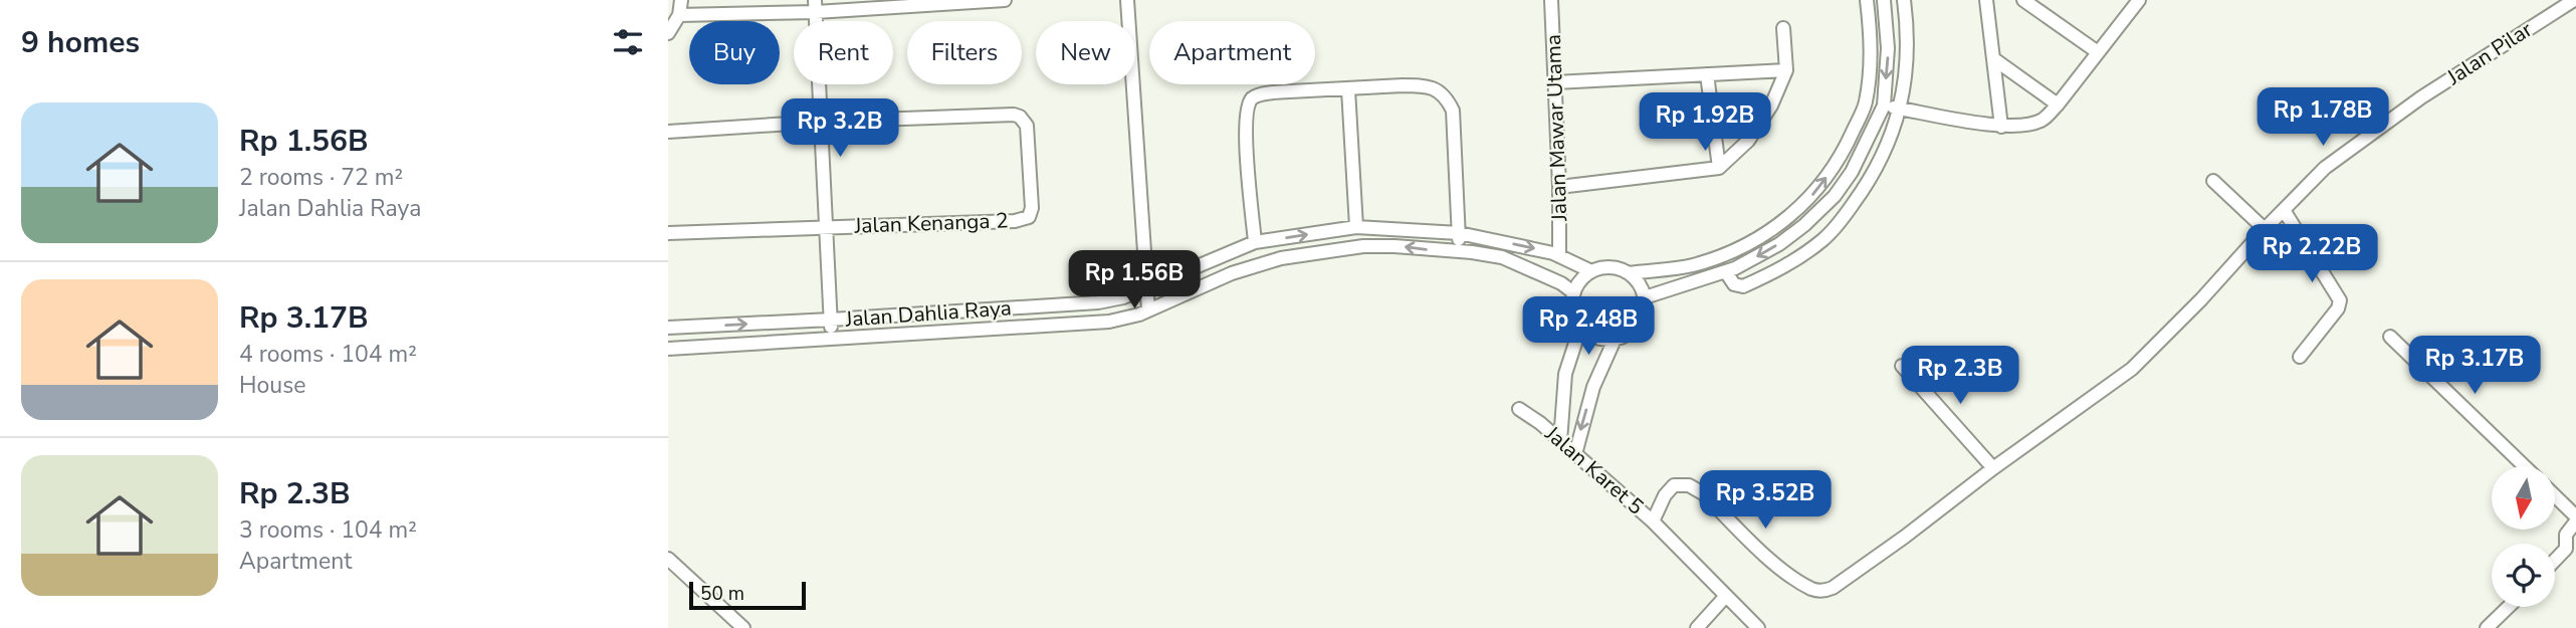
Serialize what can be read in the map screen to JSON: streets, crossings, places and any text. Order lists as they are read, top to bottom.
{
  "streets": {
    "street": [
      "Jalan Pilar",
      "Jalan Mawar Utama",
      "Jalan Kenanga 2",
      "Jalan Dahlia Raya",
      "Jalan Karet 5"
    ]
  },
  "crossings": [
    ["Jalan Pilar", "Jalan Karet 5"],
    ["Jalan Mawar Utama", "Jalan Dahlia Raya"]
  ],
  "scale_bar": "50 m",
  "north": "bottom",
  "page": {
    "heading": "9 homes",
    "chip": [
      "Buy",
      "Rent",
      "Filters",
      "New",
      "Apartment"
    ],
    "list": [
      {
        "name": "Rp 1.56B",
        "note": "2 rooms · 72 m² · Jalan Dahlia Raya"
      },
      {
        "name": "Rp 3.17B",
        "note": "4 rooms · 104 m² · House"
      },
      {
        "name": "Rp 2.3B",
        "note": "3 rooms · 104 m² · Apartment"
      }
    ],
    "price": [
      "Rp 1.78B",
      "Rp 1.92B",
      "Rp 3.2B",
      "Rp 2.22B",
      "Rp 1.56B",
      "Rp 2.48B",
      "Rp 3.17B",
      "Rp 2.3B",
      "Rp 3.52B"
    ],
    "scale": "50 m"
  }
}
